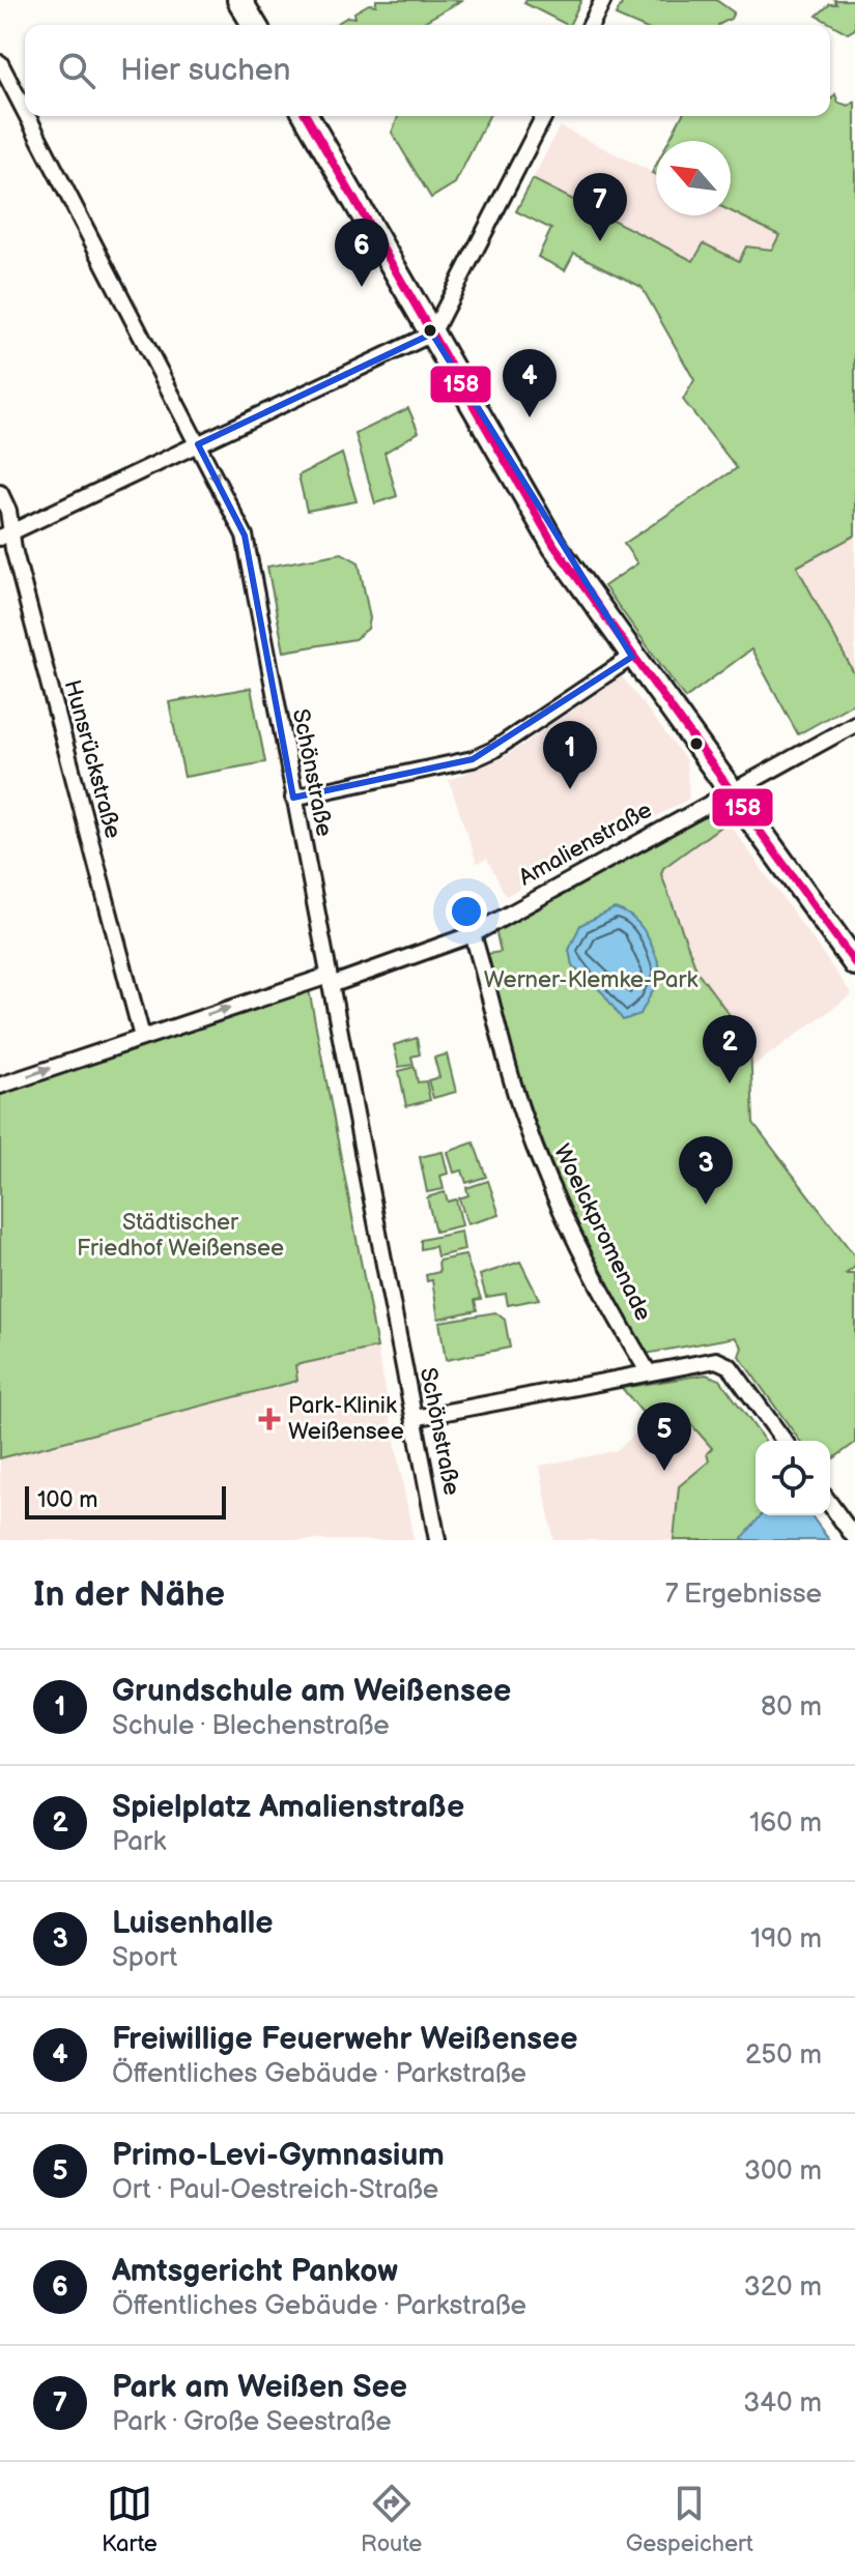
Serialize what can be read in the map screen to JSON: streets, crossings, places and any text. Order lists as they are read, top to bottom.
{
  "streets": {
    "street": [
      "Hunsrückstraße",
      "Schönstraße",
      "Amalienstraße",
      "Woelckpromenade"
    ]
  },
  "crossings": [
    ["Hunsrückstraße", "Amalienstraße"],
    ["Schönstraße", "Amalienstraße"],
    ["Amalienstraße", "Woelckpromenade"]
  ],
  "one_way": ["Amalienstraße"],
  "parks": ["Werner-Klemke-Park", "Städtischer Friedhof Weißensee"],
  "places": {
    "health": ["Park-Klinik Weißensee"]
  },
  "lines": ["transit line 158"],
  "scale_bar": "100 m",
  "north": "top left",
  "page": {
    "search": "Hier suchen",
    "pins": [
      "7",
      "6",
      "4",
      "1",
      "2",
      "3",
      "5"
    ],
    "scale": "100 m",
    "heading": ["In der Nähe", "7 Ergebnisse"],
    "list": [
      {
        "mark": "1",
        "name": "Grundschule am Weißensee",
        "note": "Schule · Blechenstraße",
        "value": "80 m"
      },
      {
        "mark": "2",
        "name": "Spielplatz Amalienstraße",
        "note": "Park",
        "value": "160 m"
      },
      {
        "mark": "3",
        "name": "Luisenhalle",
        "note": "Sport",
        "value": "190 m"
      },
      {
        "mark": "4",
        "name": "Freiwillige Feuerwehr Weißensee",
        "note": "Öffentliches Gebäude · Parkstraße",
        "value": "250 m"
      },
      {
        "mark": "5",
        "name": "Primo-Levi-Gymnasium",
        "note": "Ort · Paul-Oestreich-Straße",
        "value": "300 m"
      },
      {
        "mark": "6",
        "name": "Amtsgericht Pankow",
        "note": "Öffentliches Gebäude · Parkstraße",
        "value": "320 m"
      },
      {
        "mark": "7",
        "name": "Park am Weißen See",
        "note": "Park · Große Seestraße",
        "value": "340 m"
      }
    ],
    "nav": ["Karte", "Route", "Gespeichert"]
  }
}
